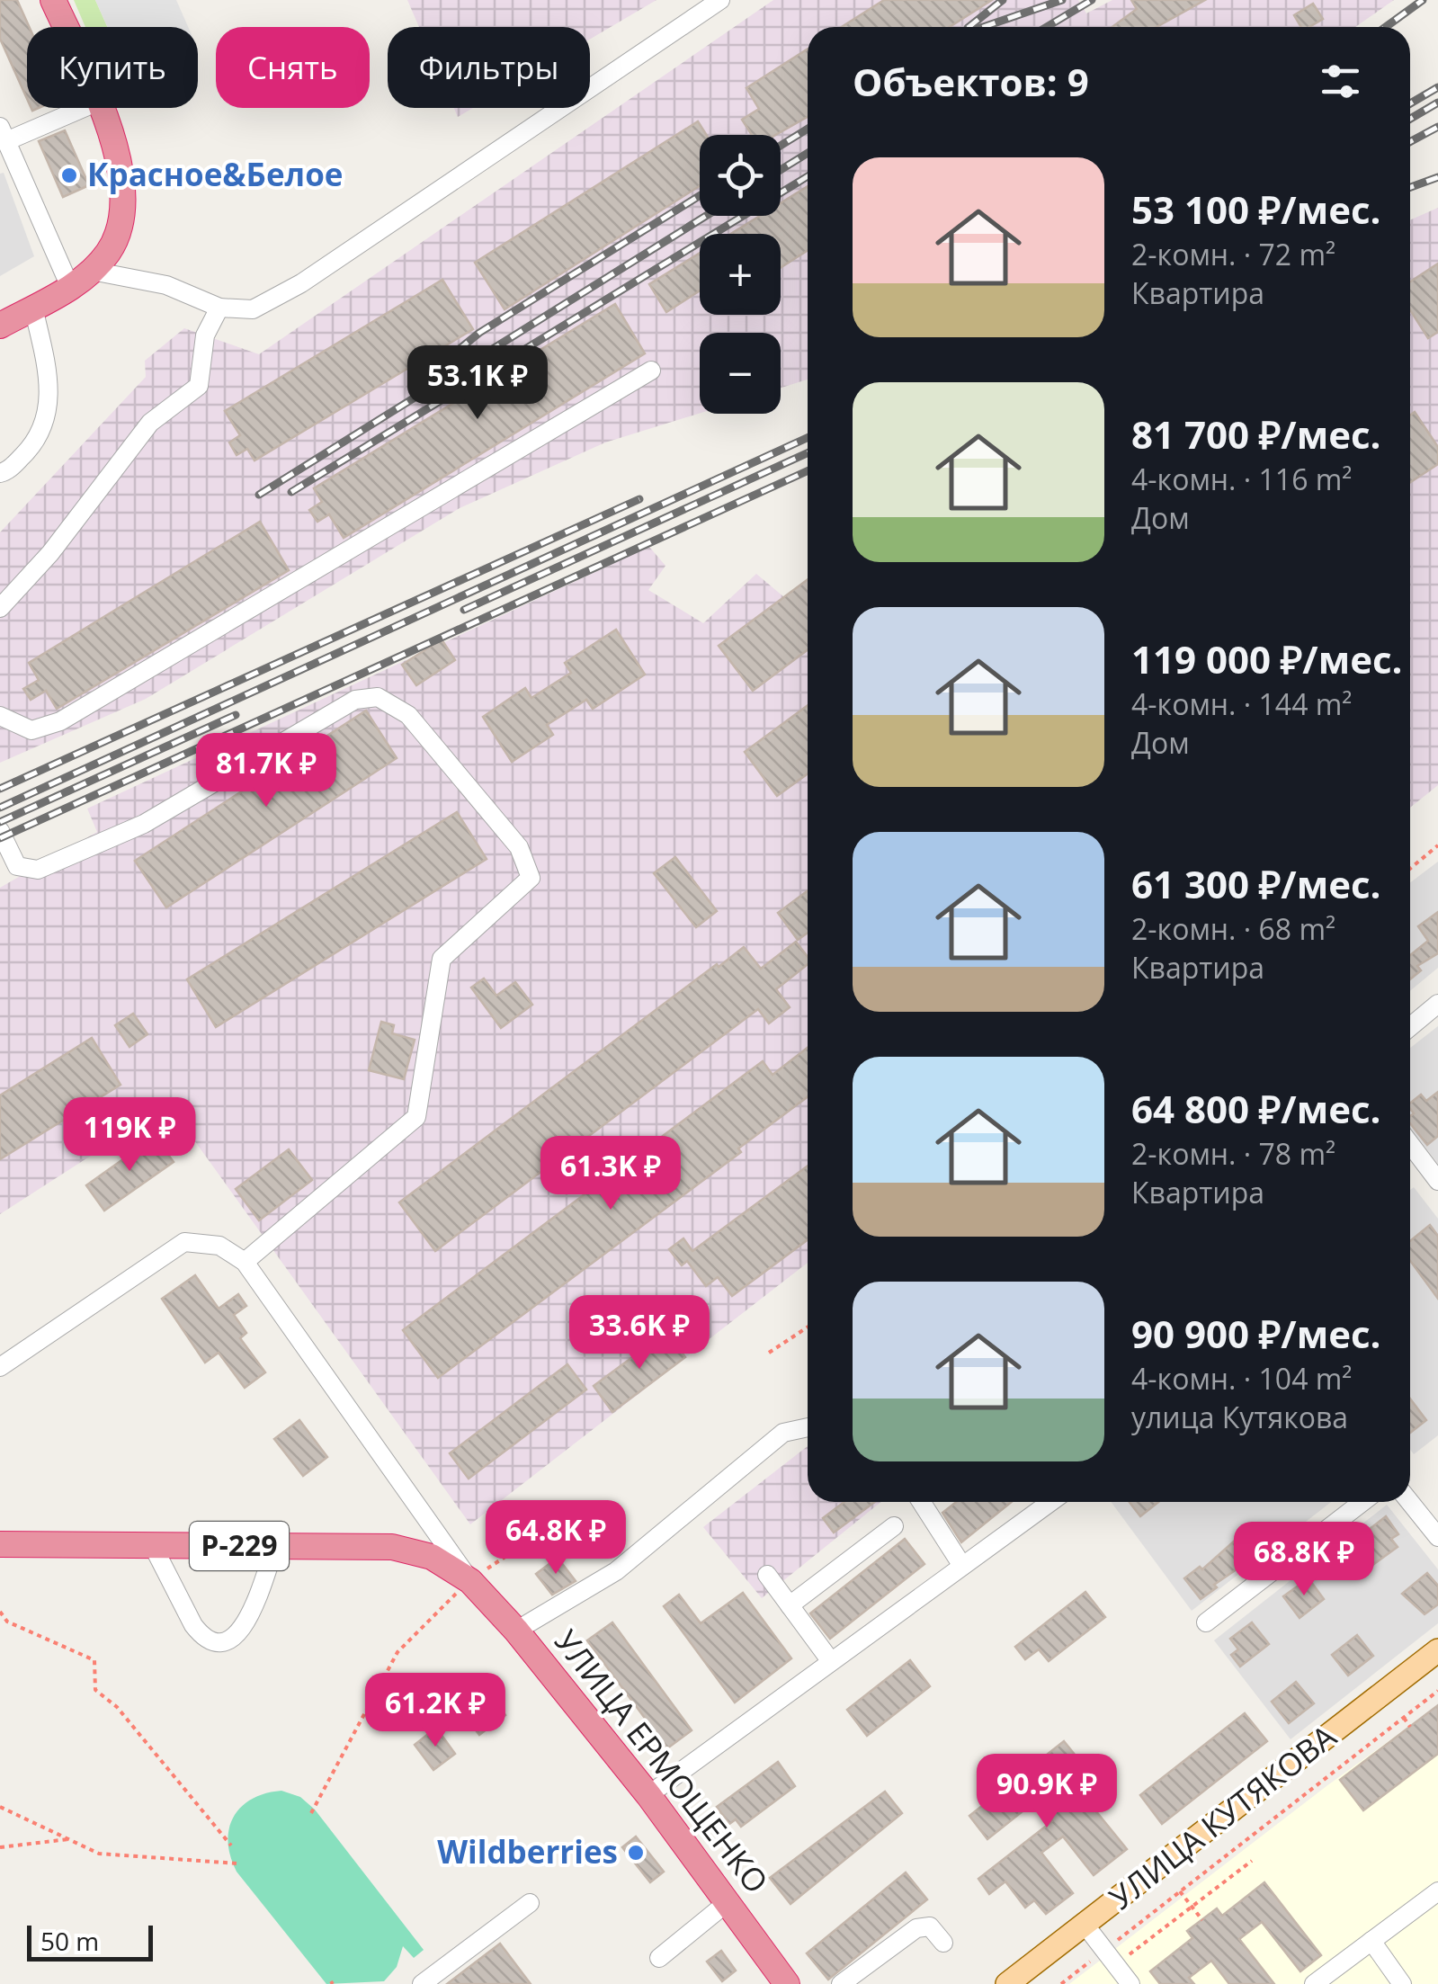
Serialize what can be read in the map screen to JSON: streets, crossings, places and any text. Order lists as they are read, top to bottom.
{
  "streets": {
    "highway": ["Р-229", "УЛИЦА ЕРМОЩЕНКО"],
    "main road": ["УЛИЦА КУТЯКОВА"]
  },
  "places": ["Красное&Белое", "Wildberries"],
  "scale_bar": "50 m",
  "page": {
    "chip": ["Купить", "Снять", "Фильтры"],
    "heading": "Объектов: 9",
    "map_buttons": ["+", "−"],
    "list": [
      {
        "name": "53 100 ₽/мес.",
        "note": "2-комн. · 72 m² · Квартира"
      },
      {
        "name": "81 700 ₽/мес.",
        "note": "4-комн. · 116 m² · Дом"
      },
      {
        "name": "119 000 ₽/мес.",
        "note": "4-комн. · 144 m² · Дом"
      },
      {
        "name": "61 300 ₽/мес.",
        "note": "2-комн. · 68 m² · Квартира"
      },
      {
        "name": "64 800 ₽/мес.",
        "note": "2-комн. · 78 m² · Квартира"
      },
      {
        "name": "90 900 ₽/мес.",
        "note": "4-комн. · 104 m² · улица Кутякова"
      }
    ],
    "price": [
      "53.1K ₽",
      "81.7K ₽",
      "119K ₽",
      "61.3K ₽",
      "33.6K ₽",
      "64.8K ₽",
      "68.8K ₽",
      "61.2K ₽",
      "90.9K ₽"
    ],
    "scale": "50 m"
  }
}
